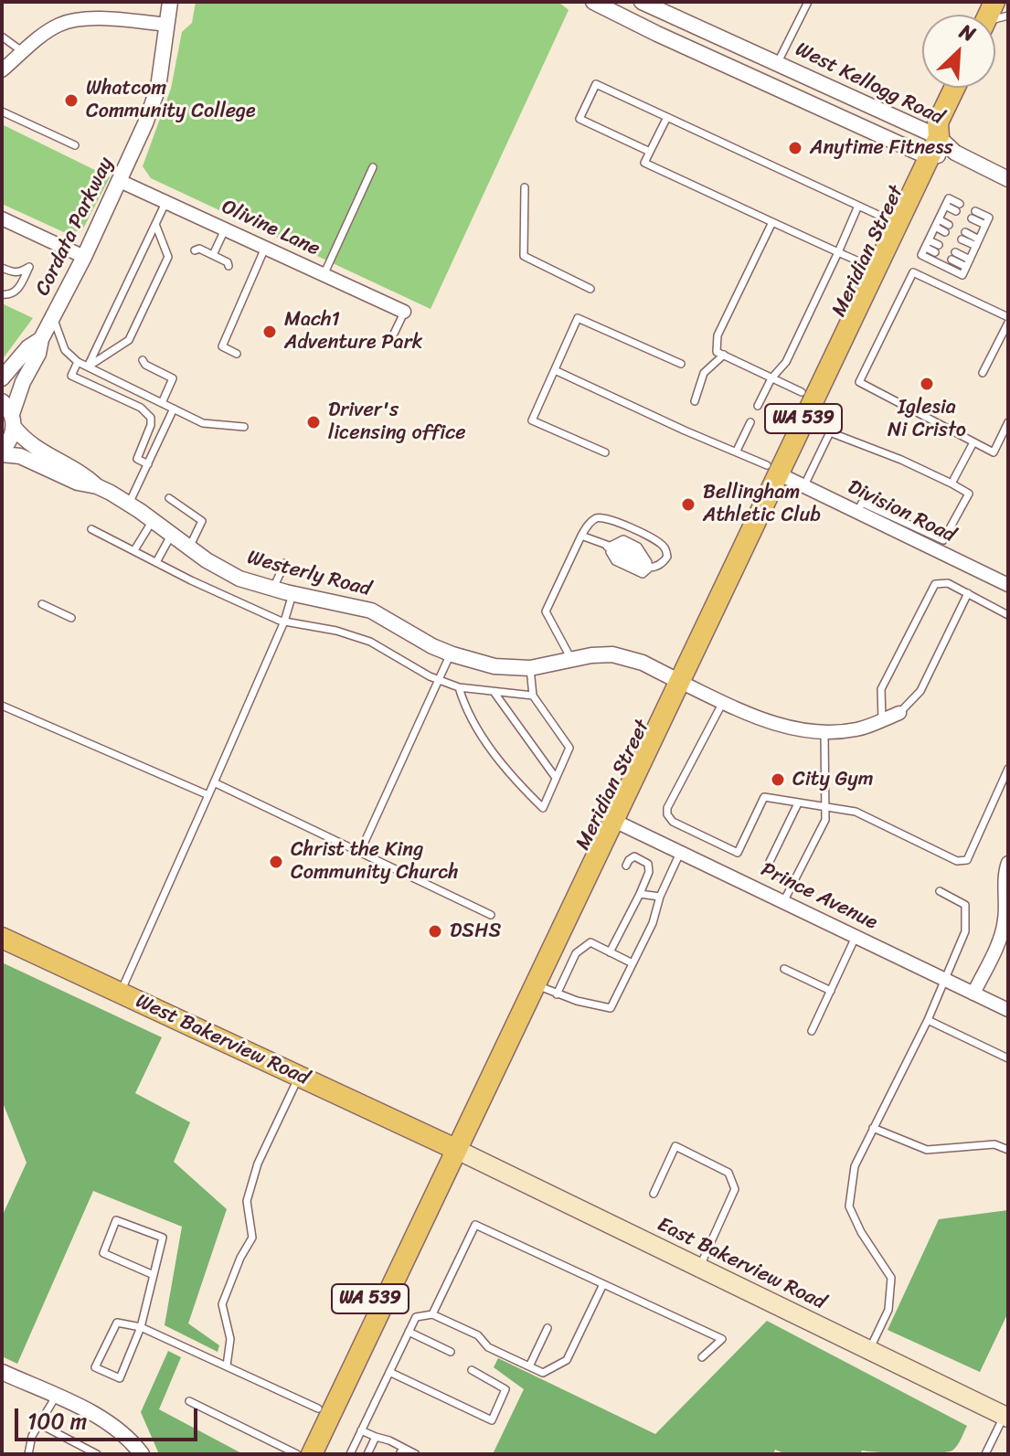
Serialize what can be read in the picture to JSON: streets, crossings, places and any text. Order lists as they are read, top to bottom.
{
  "streets": {
    "main road": [
      "Meridian Street",
      "WA 539",
      "West Bakerview Road",
      "East Bakerview Road"
    ],
    "street": [
      "West Kellogg Road",
      "Cordata Parkway",
      "Olivine Lane",
      "Division Road",
      "Westerly Road",
      "Prince Avenue"
    ]
  },
  "crossings": [
    ["West Kellogg Road", "Meridian Street"],
    ["Cordata Parkway", "Olivine Lane"],
    ["Cordata Parkway", "Westerly Road"],
    ["Meridian Street", "Division Road"],
    ["Meridian Street", "Westerly Road"],
    ["Meridian Street", "Prince Avenue"],
    ["Meridian Street", "West Bakerview Road"],
    ["Meridian Street", "East Bakerview Road"],
    ["West Bakerview Road", "East Bakerview Road"]
  ],
  "places": [
    "Whatcom Community College",
    "Anytime Fitness",
    "Mach1 Adventure Park",
    "Iglesia Ni Cristo",
    "Driver's licensing office",
    "Bellingham Athletic Club",
    "City Gym",
    "Christ the King Community Church",
    "DSHS"
  ],
  "scale_bar": "100 m",
  "north": "top right"
}
